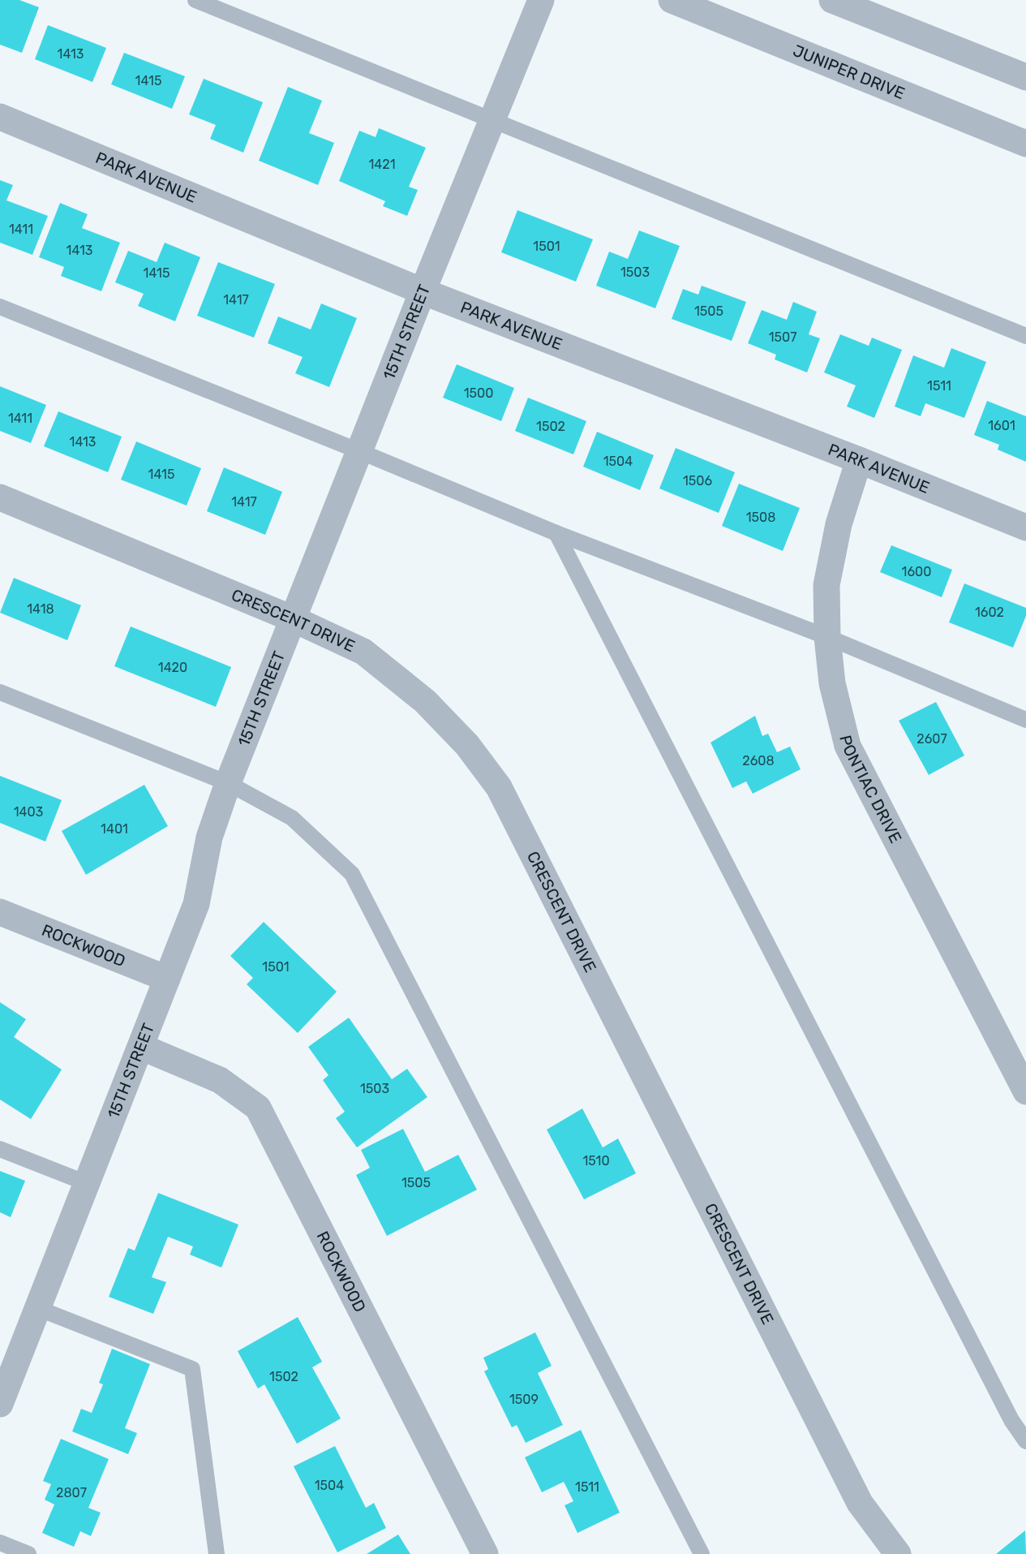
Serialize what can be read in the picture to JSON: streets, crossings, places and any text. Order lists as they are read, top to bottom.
{
  "streets": {
    "street": [
      "JUNIPER DRIVE",
      "PARK AVENUE",
      "15TH STREET",
      "CRESCENT DRIVE",
      "PONTIAC DRIVE",
      "ROCKWOOD"
    ]
  },
  "crossings": [
    ["PARK AVENUE", "15TH STREET"],
    ["PARK AVENUE", "PONTIAC DRIVE"],
    ["15TH STREET", "CRESCENT DRIVE"],
    ["15TH STREET", "ROCKWOOD"]
  ],
  "house_numbers": [
    "1413",
    "1415",
    "1421",
    "1411",
    "1501",
    "1413",
    "1503",
    "1415",
    "1417",
    "1505",
    "1507",
    "1511",
    "1500",
    "1411",
    "1601",
    "1502",
    "1413",
    "1504",
    "1415",
    "1506",
    "1417",
    "1508",
    "1600",
    "1418",
    "1602",
    "1420",
    "2607",
    "2608",
    "1403",
    "1401",
    "1501",
    "1503",
    "1510",
    "1505",
    "1502",
    "1509",
    "1504",
    "1511",
    "2807"
  ]
}
